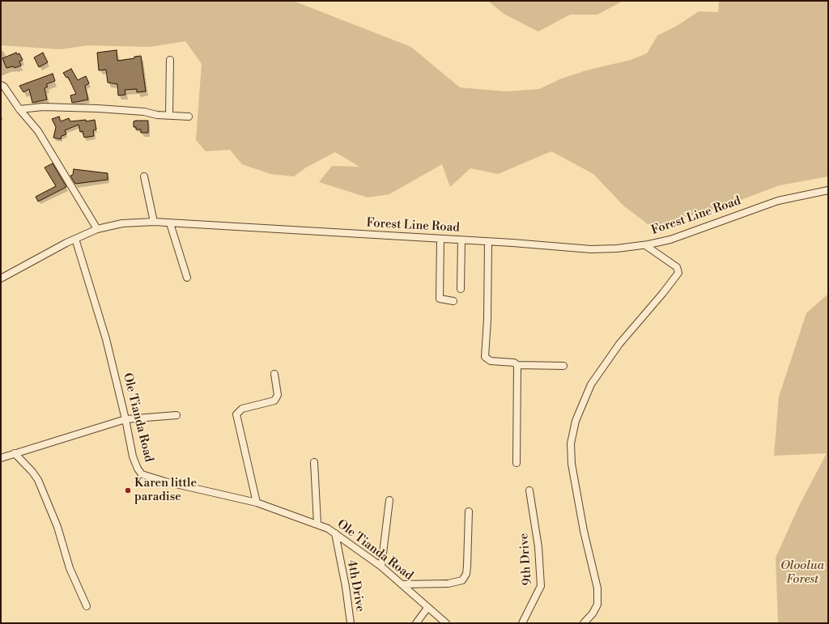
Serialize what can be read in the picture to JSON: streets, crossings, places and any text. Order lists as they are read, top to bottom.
{
  "streets": {
    "street": [
      "Forest Line Road",
      "Ole Tianda Road",
      "9th Drive",
      "4th Drive"
    ]
  },
  "crossings": [
    ["Forest Line Road", "Ole Tianda Road"],
    ["Ole Tianda Road", "4th Drive"]
  ],
  "parks": ["Oloolua Forest"],
  "places": ["Karen little paradise"]
}
